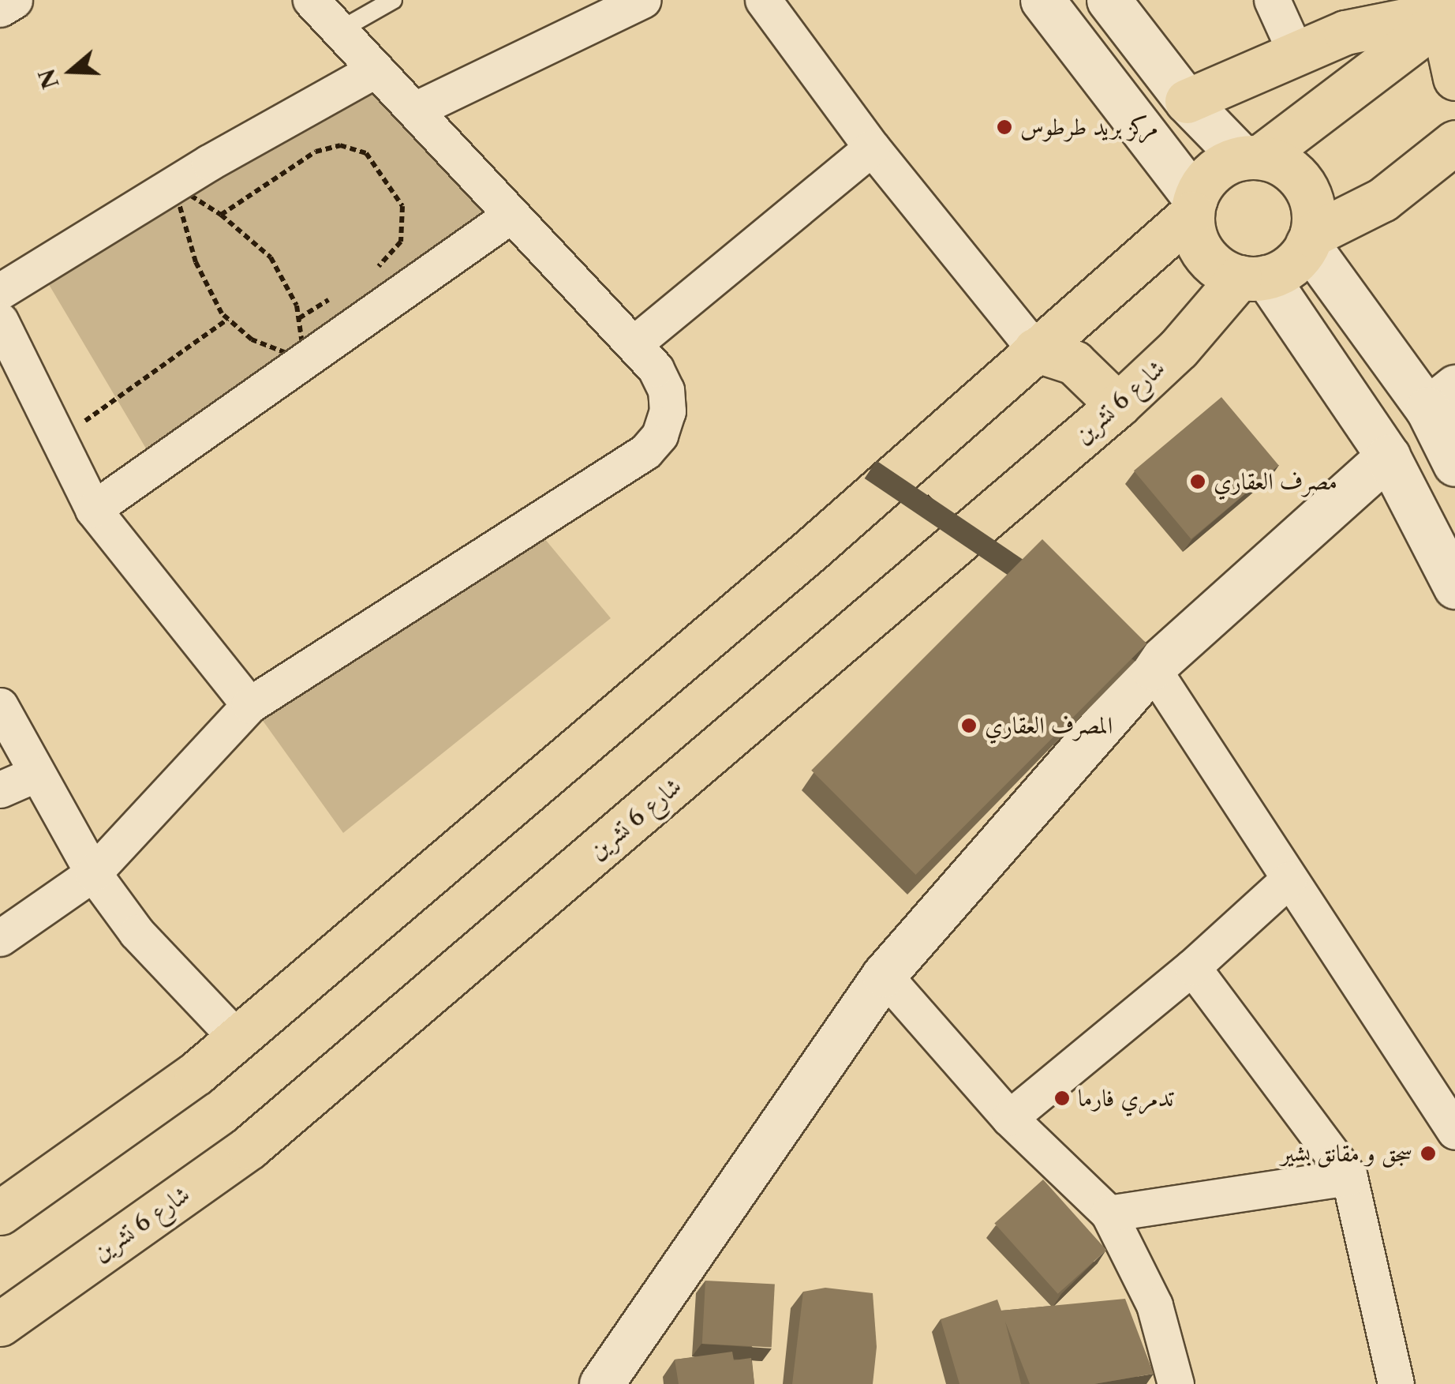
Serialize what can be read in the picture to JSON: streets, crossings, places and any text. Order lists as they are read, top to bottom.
{
  "streets": {
    "main road": ["شارع 6 تشرين"]
  },
  "places": [
    "مركز بريد طرطوس",
    "مصرف العقاري",
    "المصرف العقاري",
    "تدمري فارما",
    "سجق و مقانق بشير"
  ],
  "north": "left"
}
